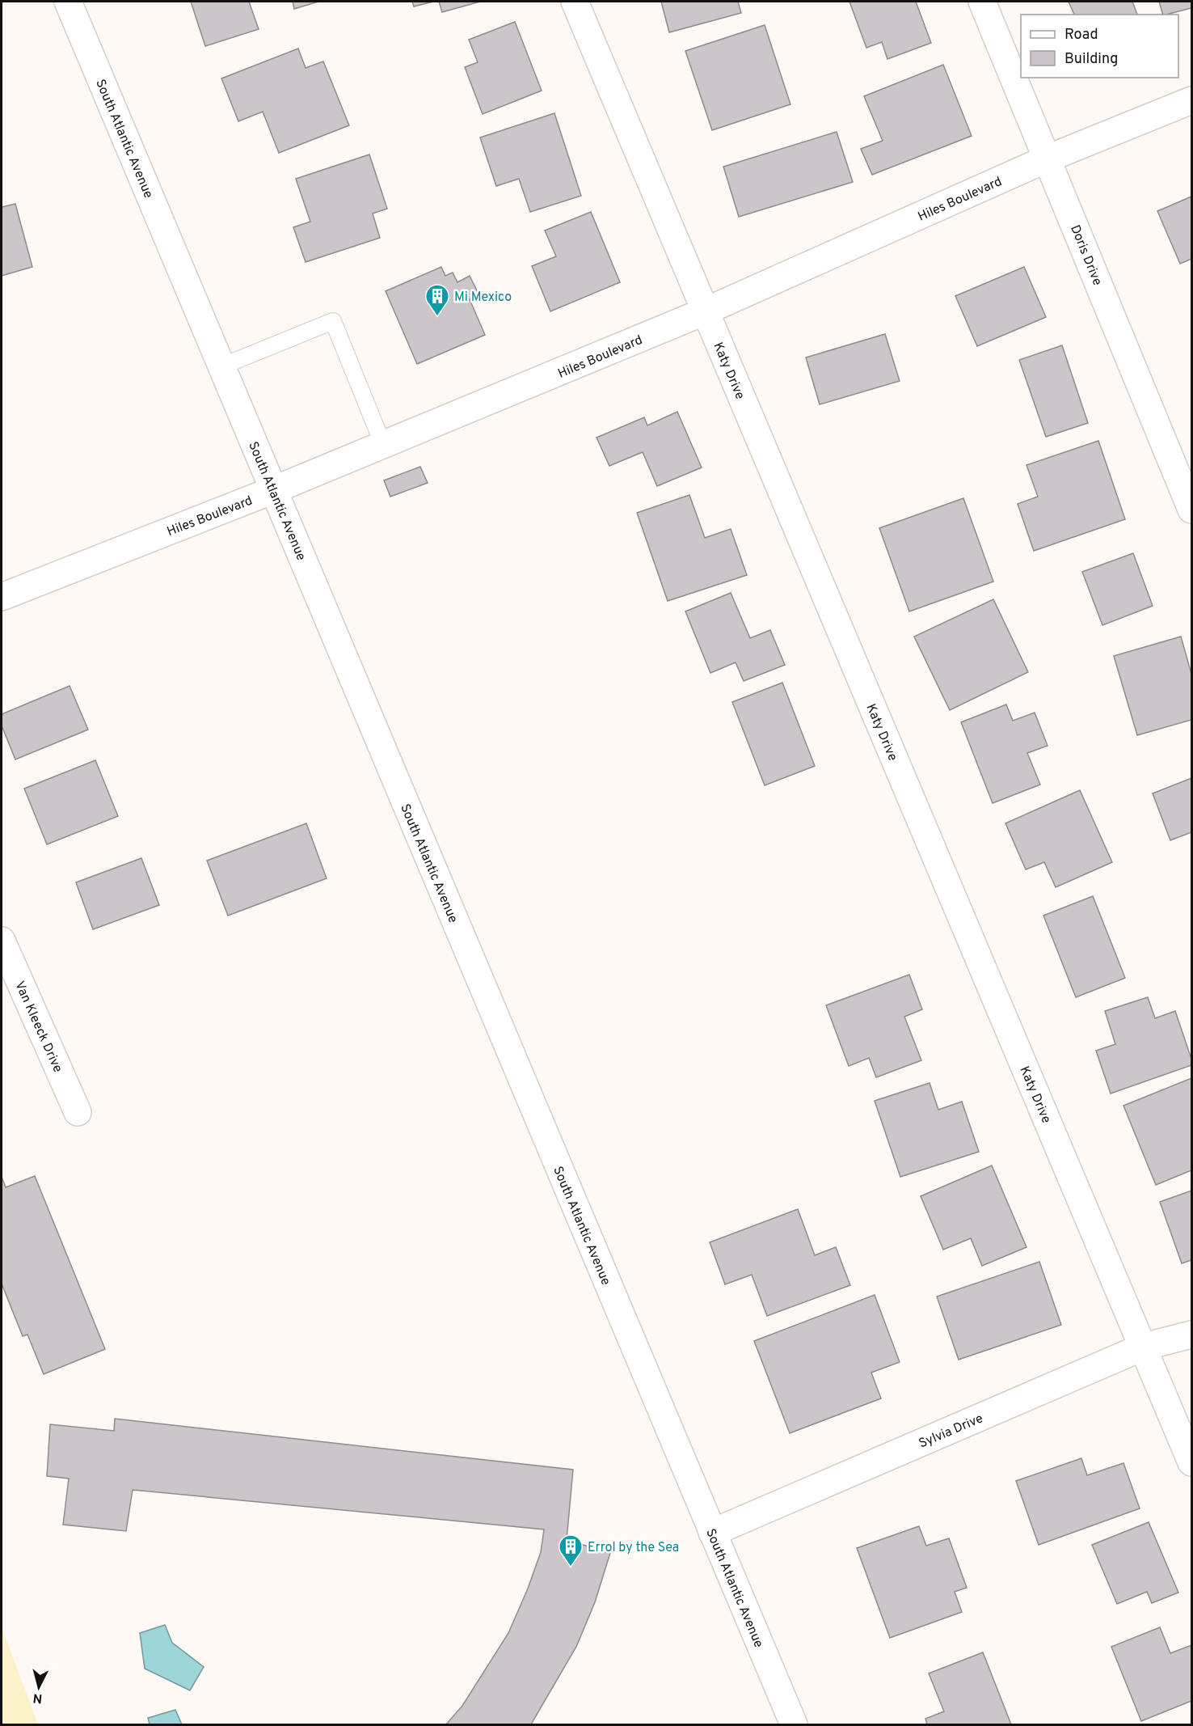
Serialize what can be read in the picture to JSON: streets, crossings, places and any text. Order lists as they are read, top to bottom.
{
  "streets": {
    "street": [
      "South Atlantic Avenue",
      "Hiles Boulevard",
      "Doris Drive",
      "Katy Drive",
      "Van Kleeck Drive",
      "Sylvia Drive"
    ]
  },
  "crossings": [
    ["South Atlantic Avenue", "Hiles Boulevard"],
    ["South Atlantic Avenue", "Sylvia Drive"],
    ["Hiles Boulevard", "Doris Drive"],
    ["Hiles Boulevard", "Katy Drive"],
    ["Katy Drive", "Sylvia Drive"]
  ],
  "places": {
    "building": ["Mi Mexico", "Errol by the Sea"]
  },
  "legend": ["Road", "Building"],
  "north": "bottom"
}
